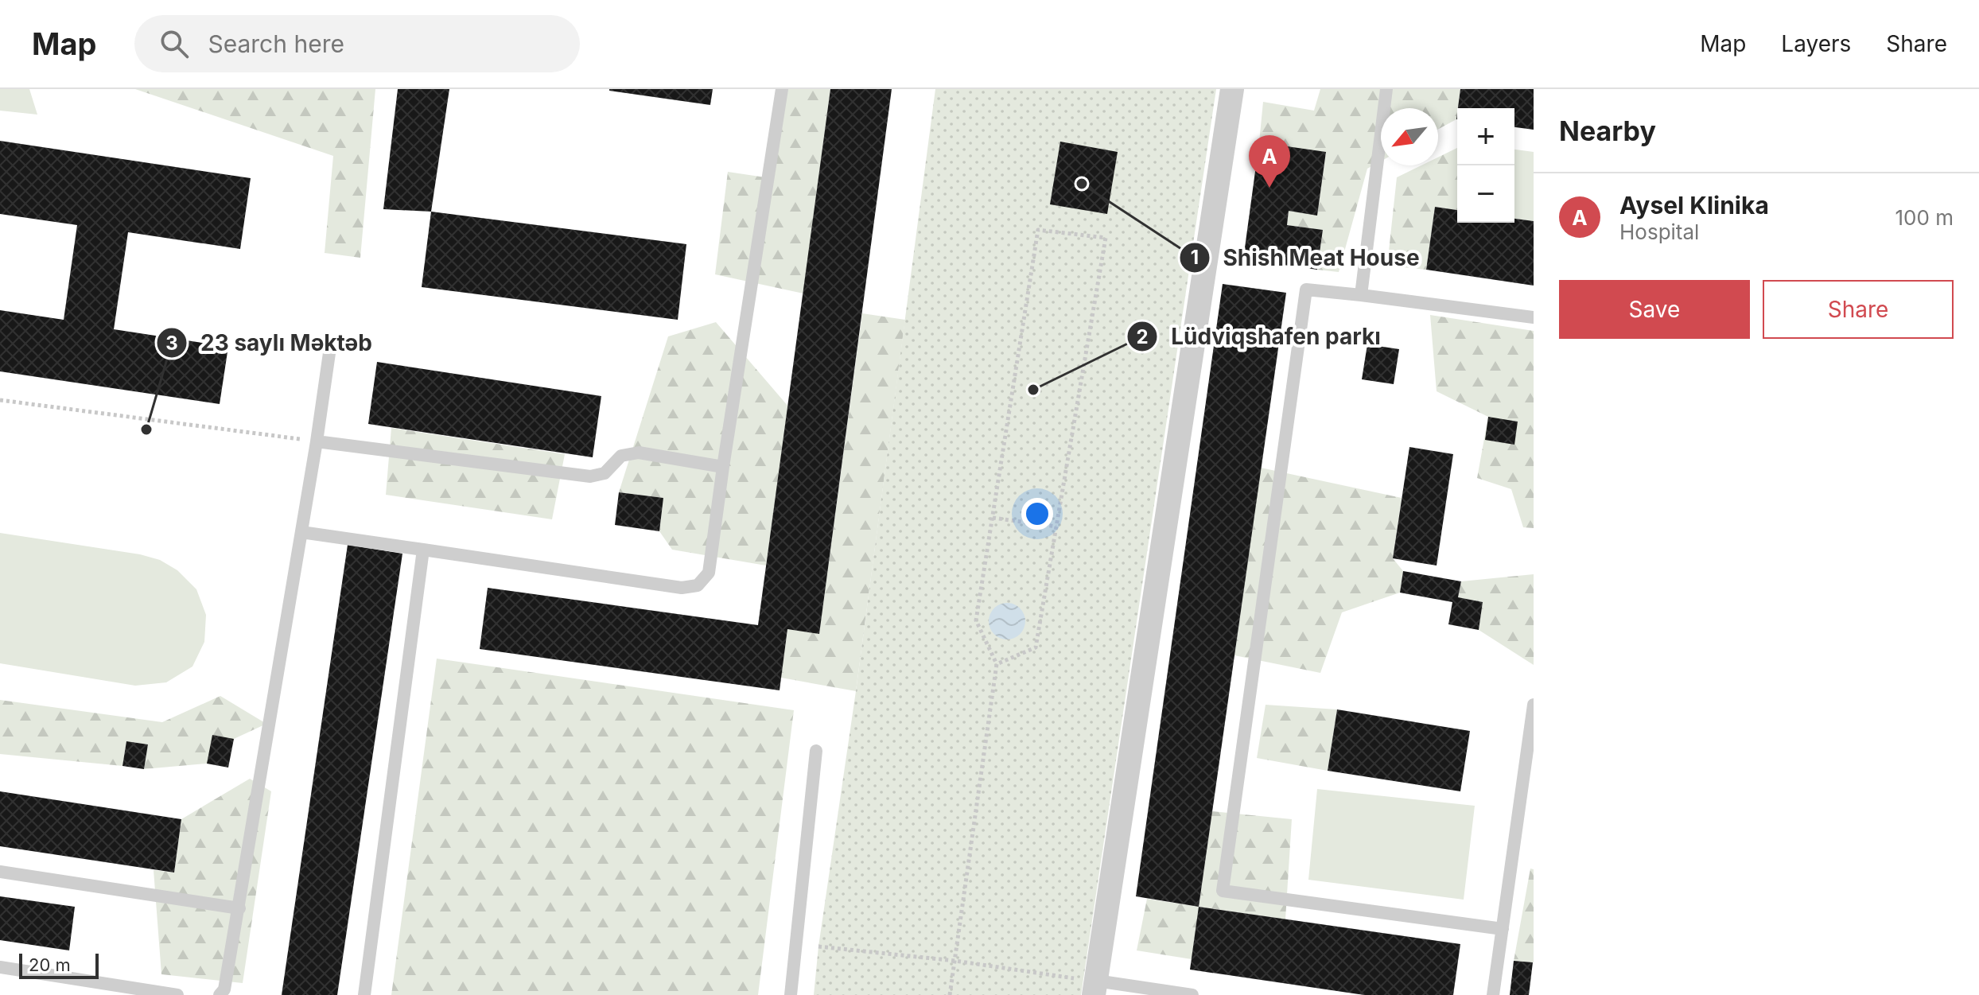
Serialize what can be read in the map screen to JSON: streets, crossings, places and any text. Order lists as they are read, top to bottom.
{
  "places": ["Shish Meat House", "Lüdviqshafen parkı", "23 saylı Məktəb"],
  "scale_bar": "20 m",
  "north": "bottom left",
  "page": {
    "header": "Map",
    "search": "Search here",
    "nav": ["Map", "Layers", "Share"],
    "heading": "Nearby",
    "map_buttons": ["+", "−"],
    "pins": "A",
    "list": [
      {
        "mark": "A",
        "name": "Aysel Klinika",
        "note": "Hospital",
        "value": "100 m"
      }
    ],
    "buttons": ["Save", "Share"],
    "scale": "20 m"
  }
}
